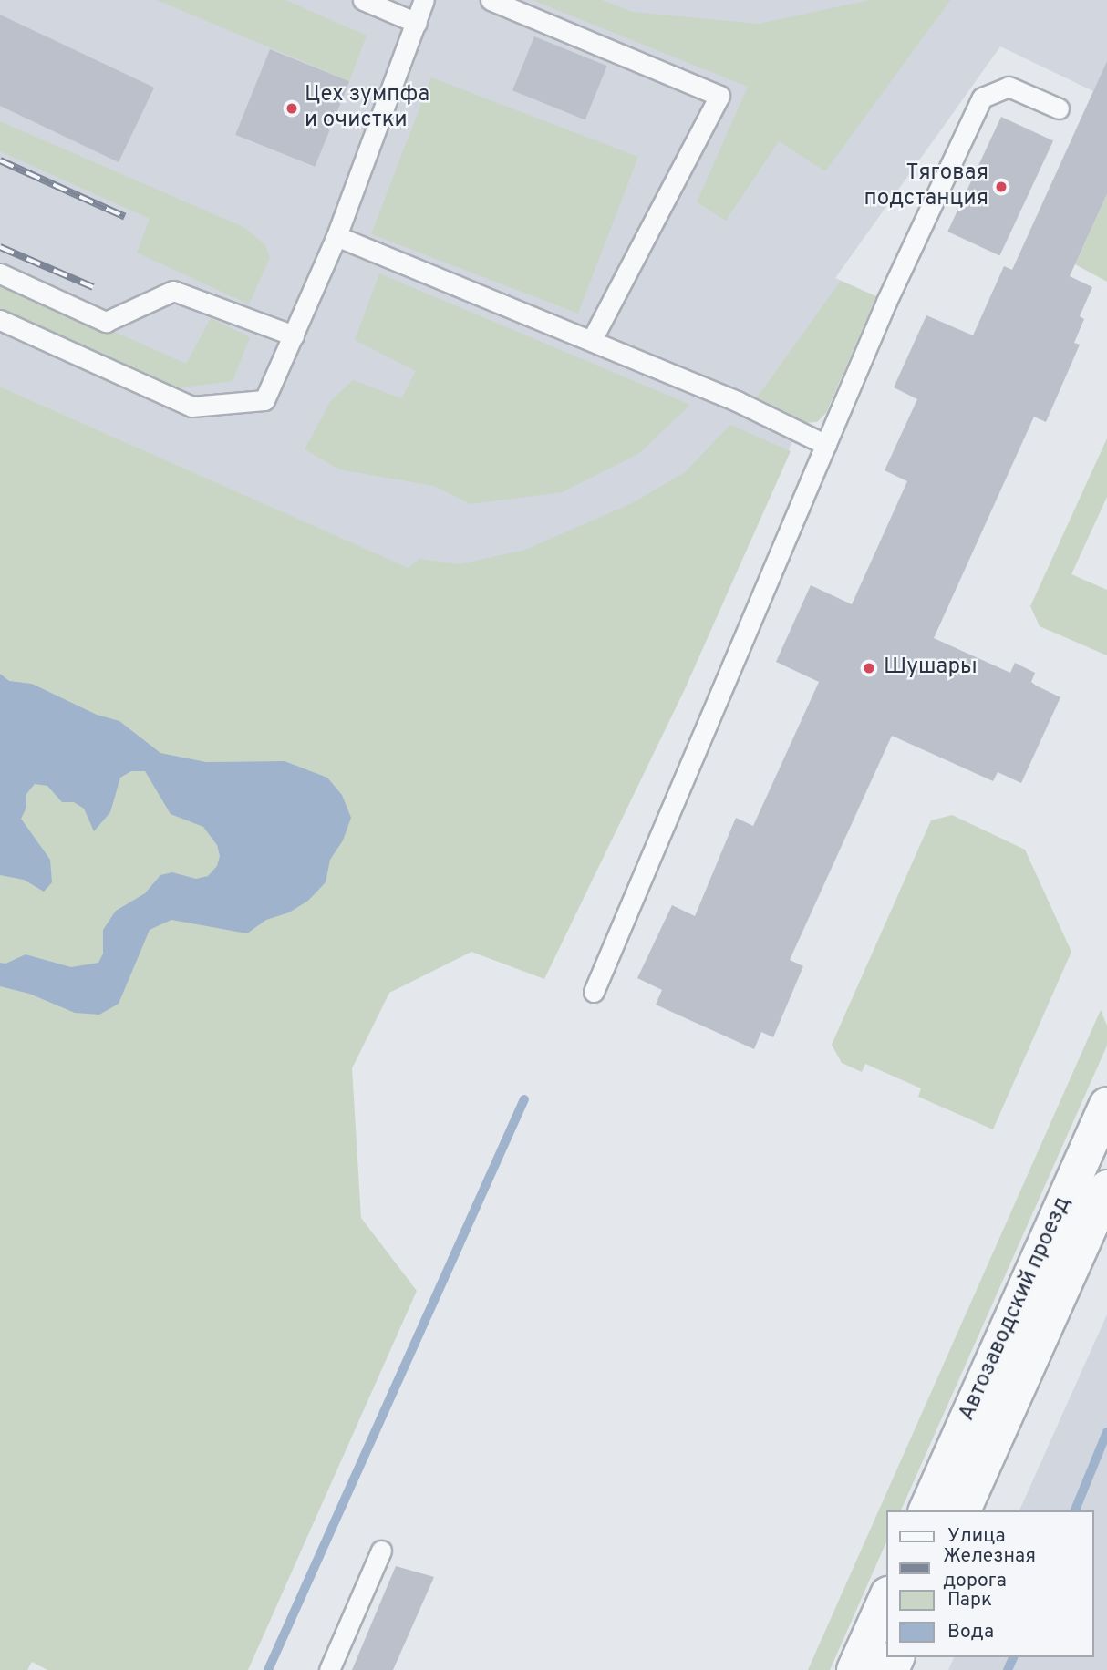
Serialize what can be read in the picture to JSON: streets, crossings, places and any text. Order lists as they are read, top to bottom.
{
  "streets": {
    "street": ["Автозаводский проезд"]
  },
  "places": ["Цех зумпфа и очистки", "Тяговая подстанция", "Шушары"],
  "legend": [
    "Улица",
    "Железная дорога",
    "Парк",
    "Вода"
  ]
}
